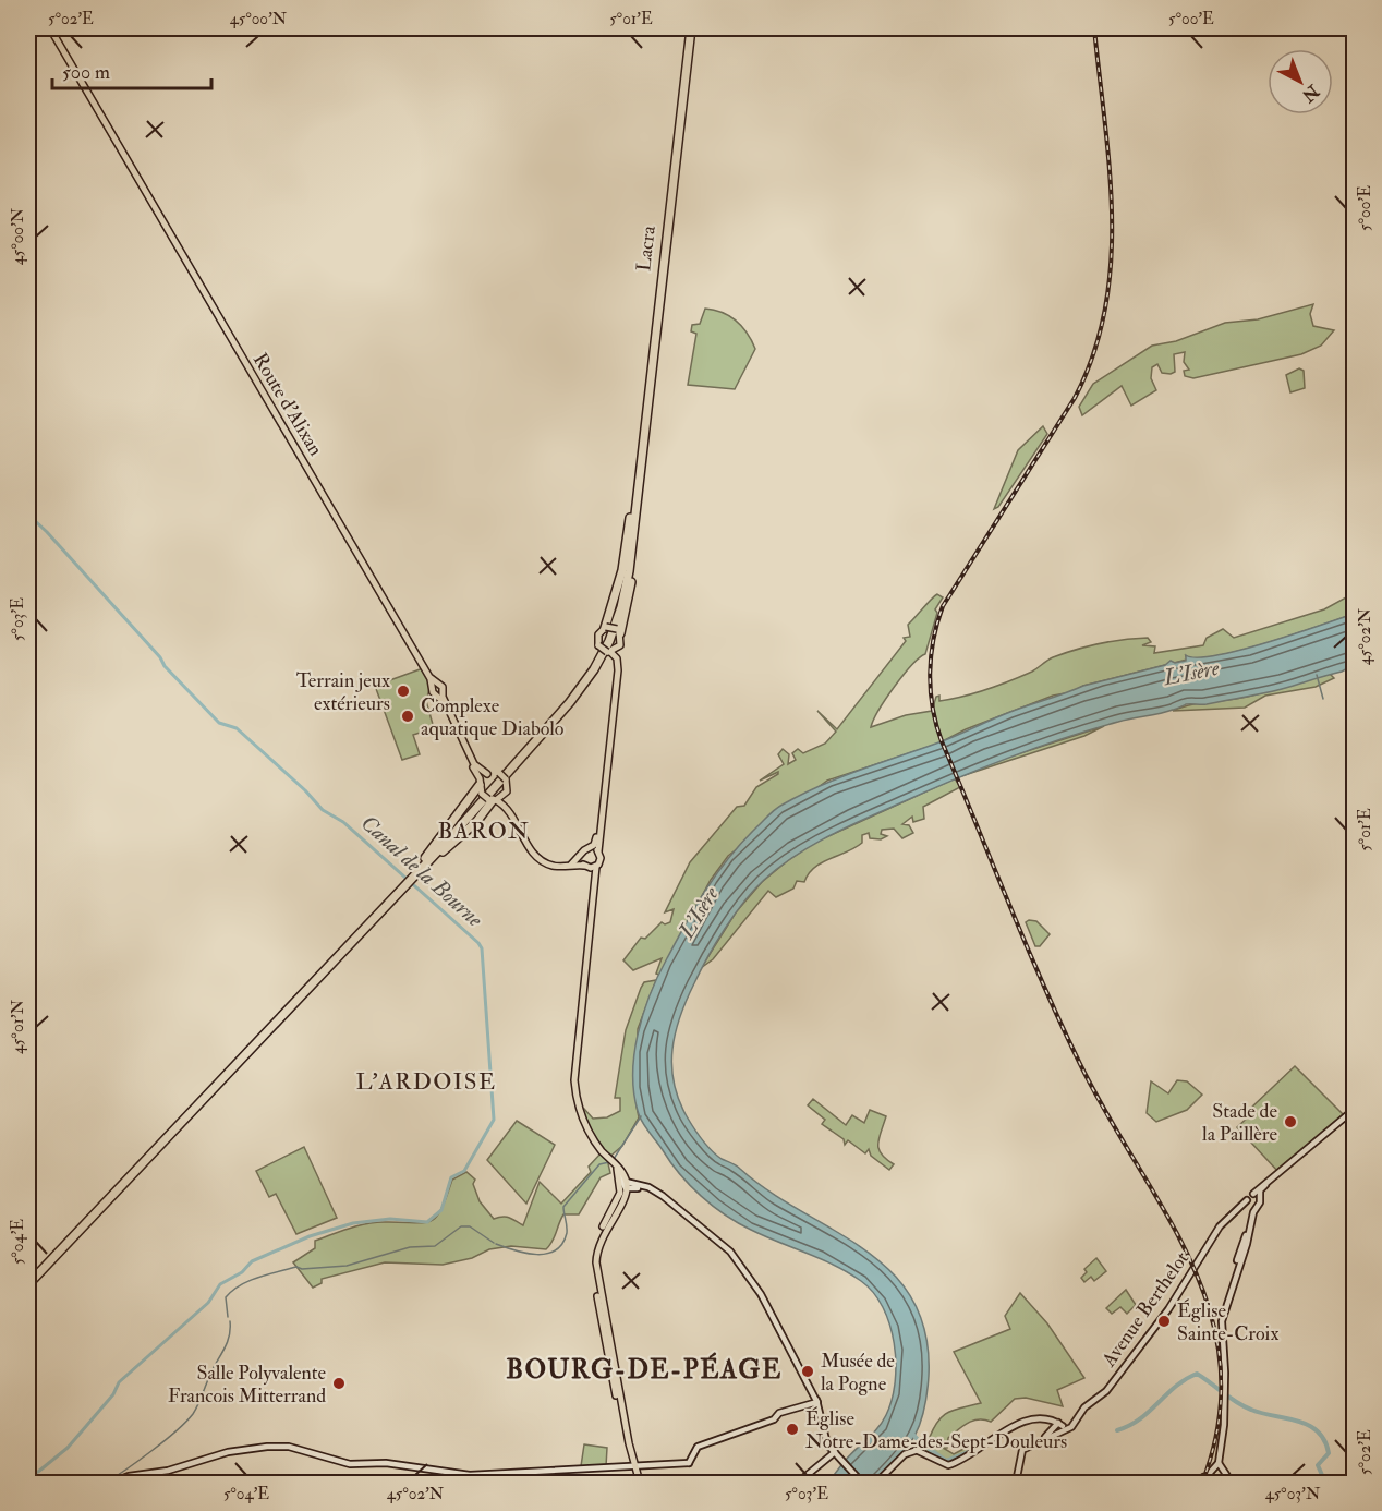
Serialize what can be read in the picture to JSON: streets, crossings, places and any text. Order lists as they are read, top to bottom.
{
  "streets": {
    "highway": ["Lacra"],
    "main road": ["Route d'Alixan", "Avenue Berthelot"]
  },
  "districts": ["BARON", "L'ARDOISE", "BOURG-DE-PÉAGE"],
  "water": ["L'Isère", "Canal de la Bourne"],
  "places": [
    "Terrain jeux extérieurs",
    "Complexe aquatique Diabolo",
    "Stade de la Paillère",
    "Église Sainte-Croix",
    "Musée de la Pogne",
    "Salle Polyvalente Francois Mitterrand",
    "Église Notre-Dame-des-Sept-Douleurs"
  ],
  "scale_bar": "500 m",
  "north": "bottom right",
  "coordinates": [
    "5°02'E",
    "45°00'N",
    "5°01'E",
    "5°00'E",
    "5°03'E",
    "45°02'N",
    "45°01'N",
    "5°04'E",
    "45°03'N"
  ]
}
